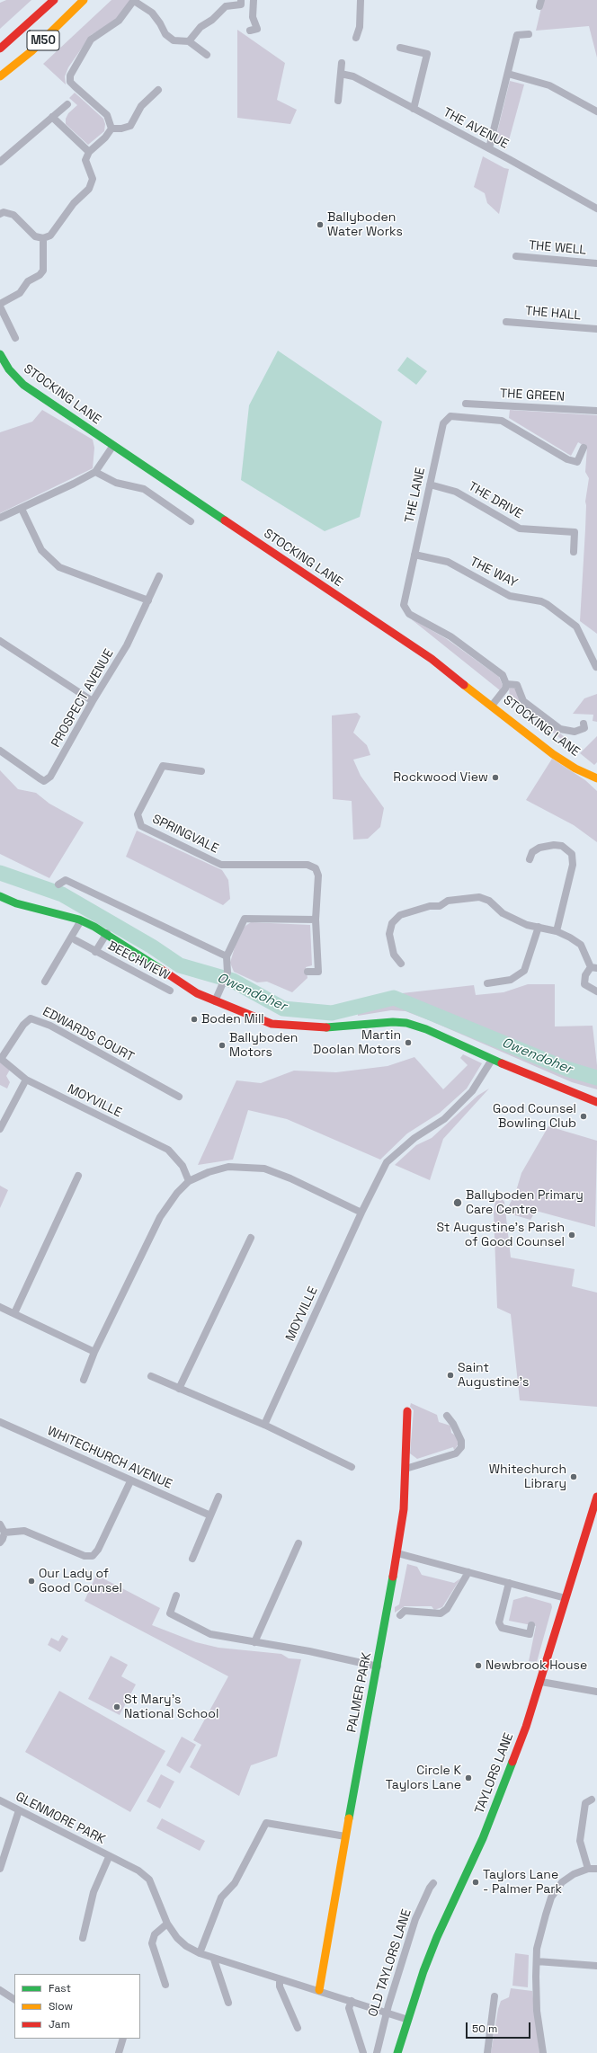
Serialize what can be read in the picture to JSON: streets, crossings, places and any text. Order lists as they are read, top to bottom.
{
  "streets": {
    "main road": [
      "M50",
      "STOCKING LANE",
      "PALMER PARK",
      "TAYLORS LANE"
    ],
    "street": [
      "THE AVENUE",
      "THE WELL",
      "THE HALL",
      "THE GREEN",
      "THE LANE",
      "THE DRIVE",
      "THE WAY",
      "PROSPECT AVENUE",
      "SPRINGVALE",
      "BEECHVIEW",
      "EDWARDS COURT",
      "MOYVILLE",
      "WHITECHURCH AVENUE",
      "GLENMORE PARK",
      "OLD TAYLORS LANE"
    ]
  },
  "crossings": [
    ["THE LANE", "THE DRIVE"],
    ["THE LANE", "THE WAY"],
    ["EDWARDS COURT", "MOYVILLE"],
    ["PALMER PARK", "GLENMORE PARK"],
    ["TAYLORS LANE", "GLENMORE PARK"],
    ["GLENMORE PARK", "OLD TAYLORS LANE"]
  ],
  "water": ["Owendoher"],
  "places": [
    "Ballyboden Water Works",
    "Rockwood View",
    "Boden Mill",
    "Martin Doolan Motors",
    "Ballyboden Motors",
    "Good Counsel Bowling Club",
    "Ballyboden Primary Care Centre",
    "St Augustine's Parish of Good Counsel",
    "Saint Augustine's",
    "Whitechurch Library",
    "Our Lady of Good Counsel",
    "Newbrook House",
    "St Mary's National School",
    "Circle K Taylors Lane",
    "Taylors Lane - Palmer Park"
  ],
  "legend": ["Fast", "Slow", "Jam"],
  "scale_bar": "50 m"
}
